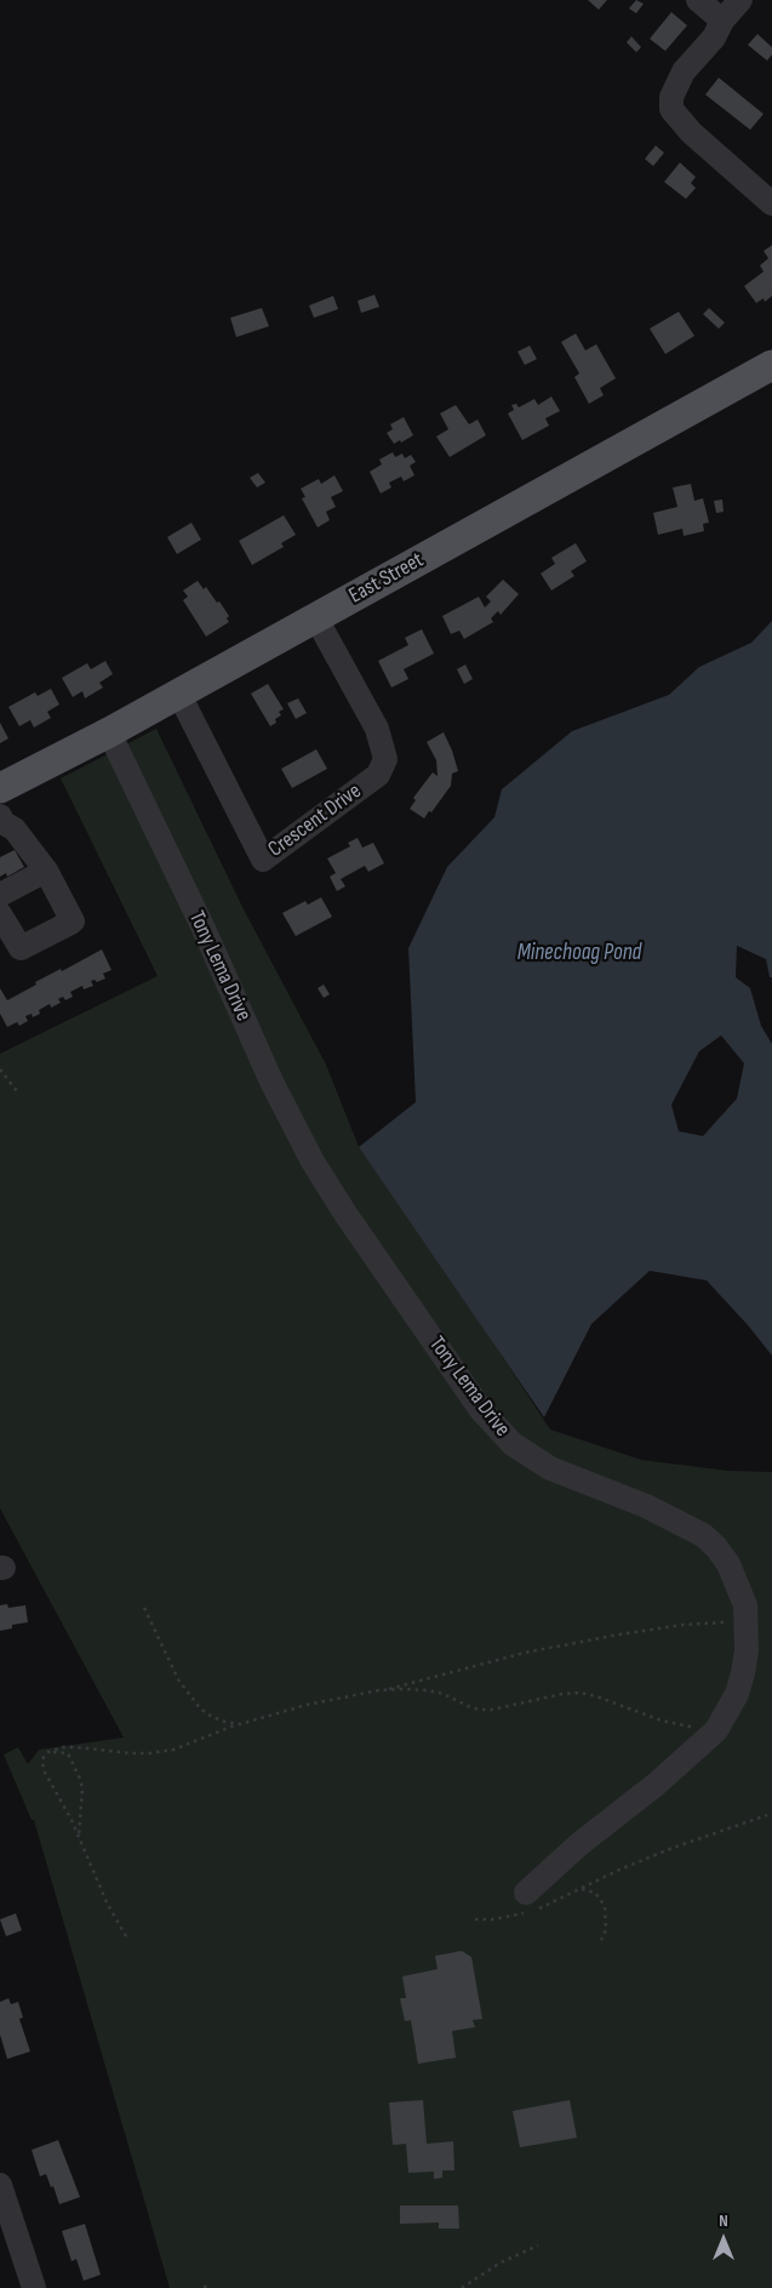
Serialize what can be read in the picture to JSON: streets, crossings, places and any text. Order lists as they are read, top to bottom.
{
  "streets": {
    "main road": ["East Street"],
    "street": ["Crescent Drive", "Tony Lema Drive"]
  },
  "crossings": [
    ["East Street", "Crescent Drive"],
    ["East Street", "Tony Lema Drive"]
  ],
  "water": ["Minechoag Pond"],
  "north": "top"
}
